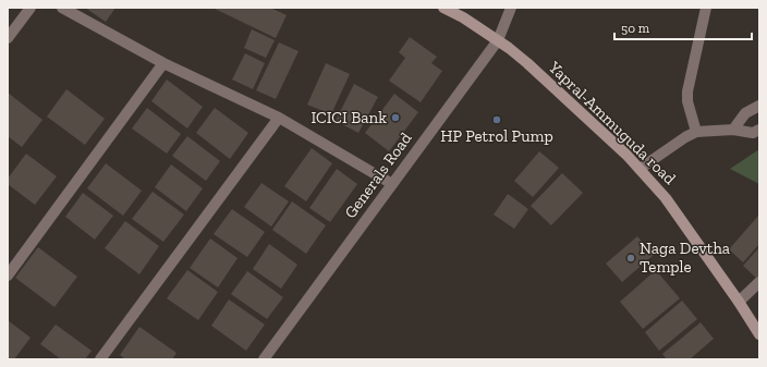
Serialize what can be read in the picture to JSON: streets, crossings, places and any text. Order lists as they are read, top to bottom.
{
  "streets": {
    "main road": ["Yapral-Ammuguda road"],
    "street": ["Generals Road"]
  },
  "crossings": [
    ["Yapral-Ammuguda road", "Generals Road"]
  ],
  "places": ["ICICI Bank", "HP Petrol Pump", "Naga Devtha Temple"],
  "scale_bar": "50 m"
}
